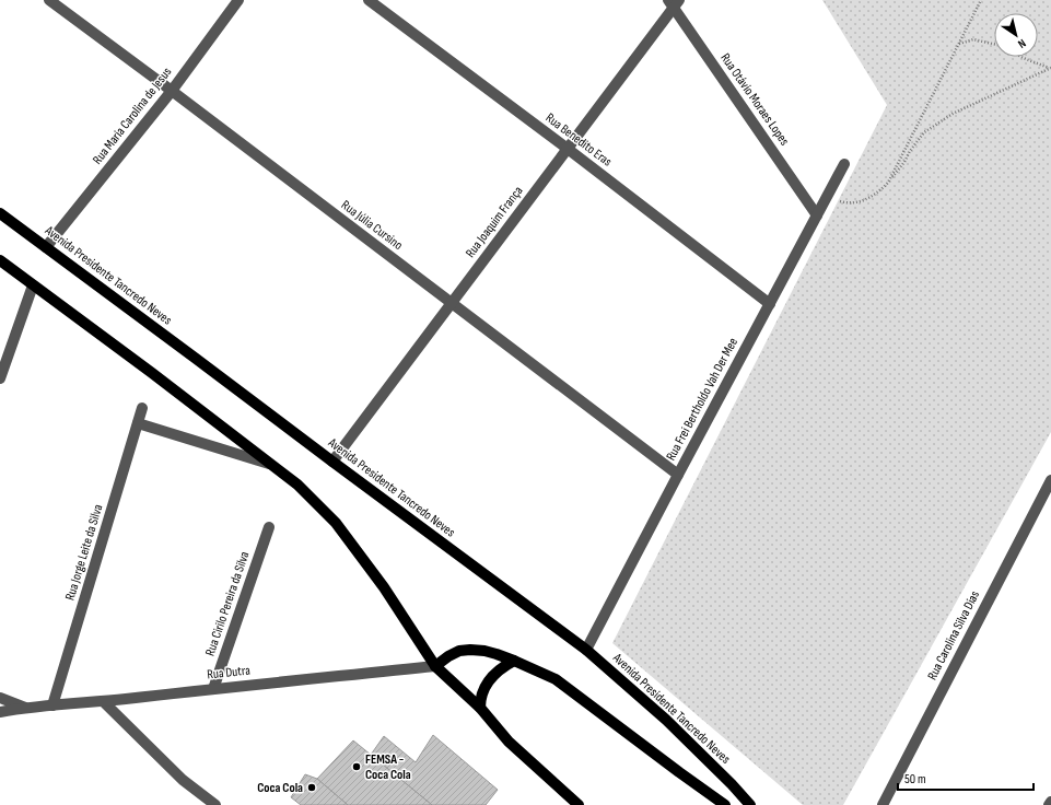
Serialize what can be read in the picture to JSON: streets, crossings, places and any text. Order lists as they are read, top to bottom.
{
  "streets": {
    "main road": ["Avenida Presidente Tancredo Neves"],
    "street": [
      "Rua Otávio Moraes Lopes",
      "Rua Maria Carolina de Jesus",
      "Rua Benedito Eras",
      "Rua Joaquim França",
      "Rua Júlia Cursino",
      "Rua Frei Bertholdo Vah Der Mee",
      "Rua Jorge Leite da Silva",
      "Rua Cirilo Pereira da Silva",
      "Rua Carolina Silva Dias",
      "Rua Dutra"
    ]
  },
  "crossings": [
    ["Rua Otávio Moraes Lopes", "Rua Joaquim França"],
    ["Rua Otávio Moraes Lopes", "Rua Frei Bertholdo Vah Der Mee"],
    ["Rua Maria Carolina de Jesus", "Rua Júlia Cursino"],
    ["Rua Maria Carolina de Jesus", "Avenida Presidente Tancredo Neves"],
    ["Rua Benedito Eras", "Rua Joaquim França"],
    ["Rua Benedito Eras", "Rua Frei Bertholdo Vah Der Mee"],
    ["Rua Joaquim França", "Rua Júlia Cursino"],
    ["Rua Joaquim França", "Avenida Presidente Tancredo Neves"],
    ["Rua Júlia Cursino", "Rua Frei Bertholdo Vah Der Mee"],
    ["Avenida Presidente Tancredo Neves", "Rua Frei Bertholdo Vah Der Mee"],
    ["Rua Jorge Leite da Silva", "Rua Dutra"],
    ["Rua Cirilo Pereira da Silva", "Rua Dutra"]
  ],
  "places": ["FEMSA - Coca Cola", "Coca Cola"],
  "scale_bar": "50 m",
  "north": "bottom right"
}
